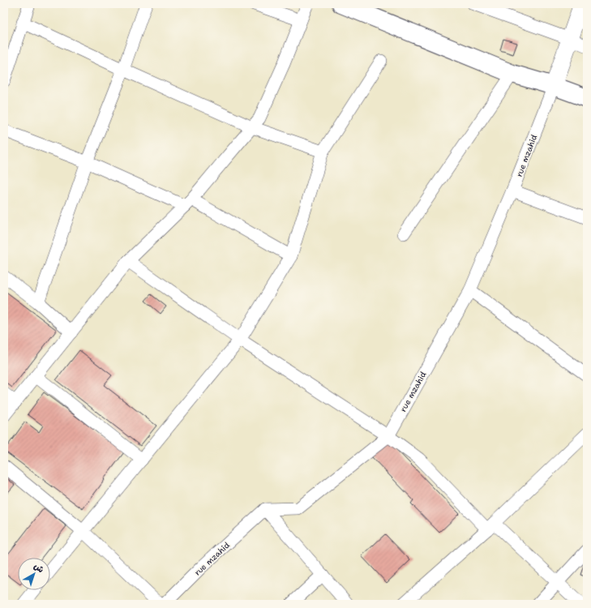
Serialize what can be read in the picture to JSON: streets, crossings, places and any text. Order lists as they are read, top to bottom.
{
  "streets": {
    "street": ["rue mzahid"]
  },
  "north": "top right"
}
